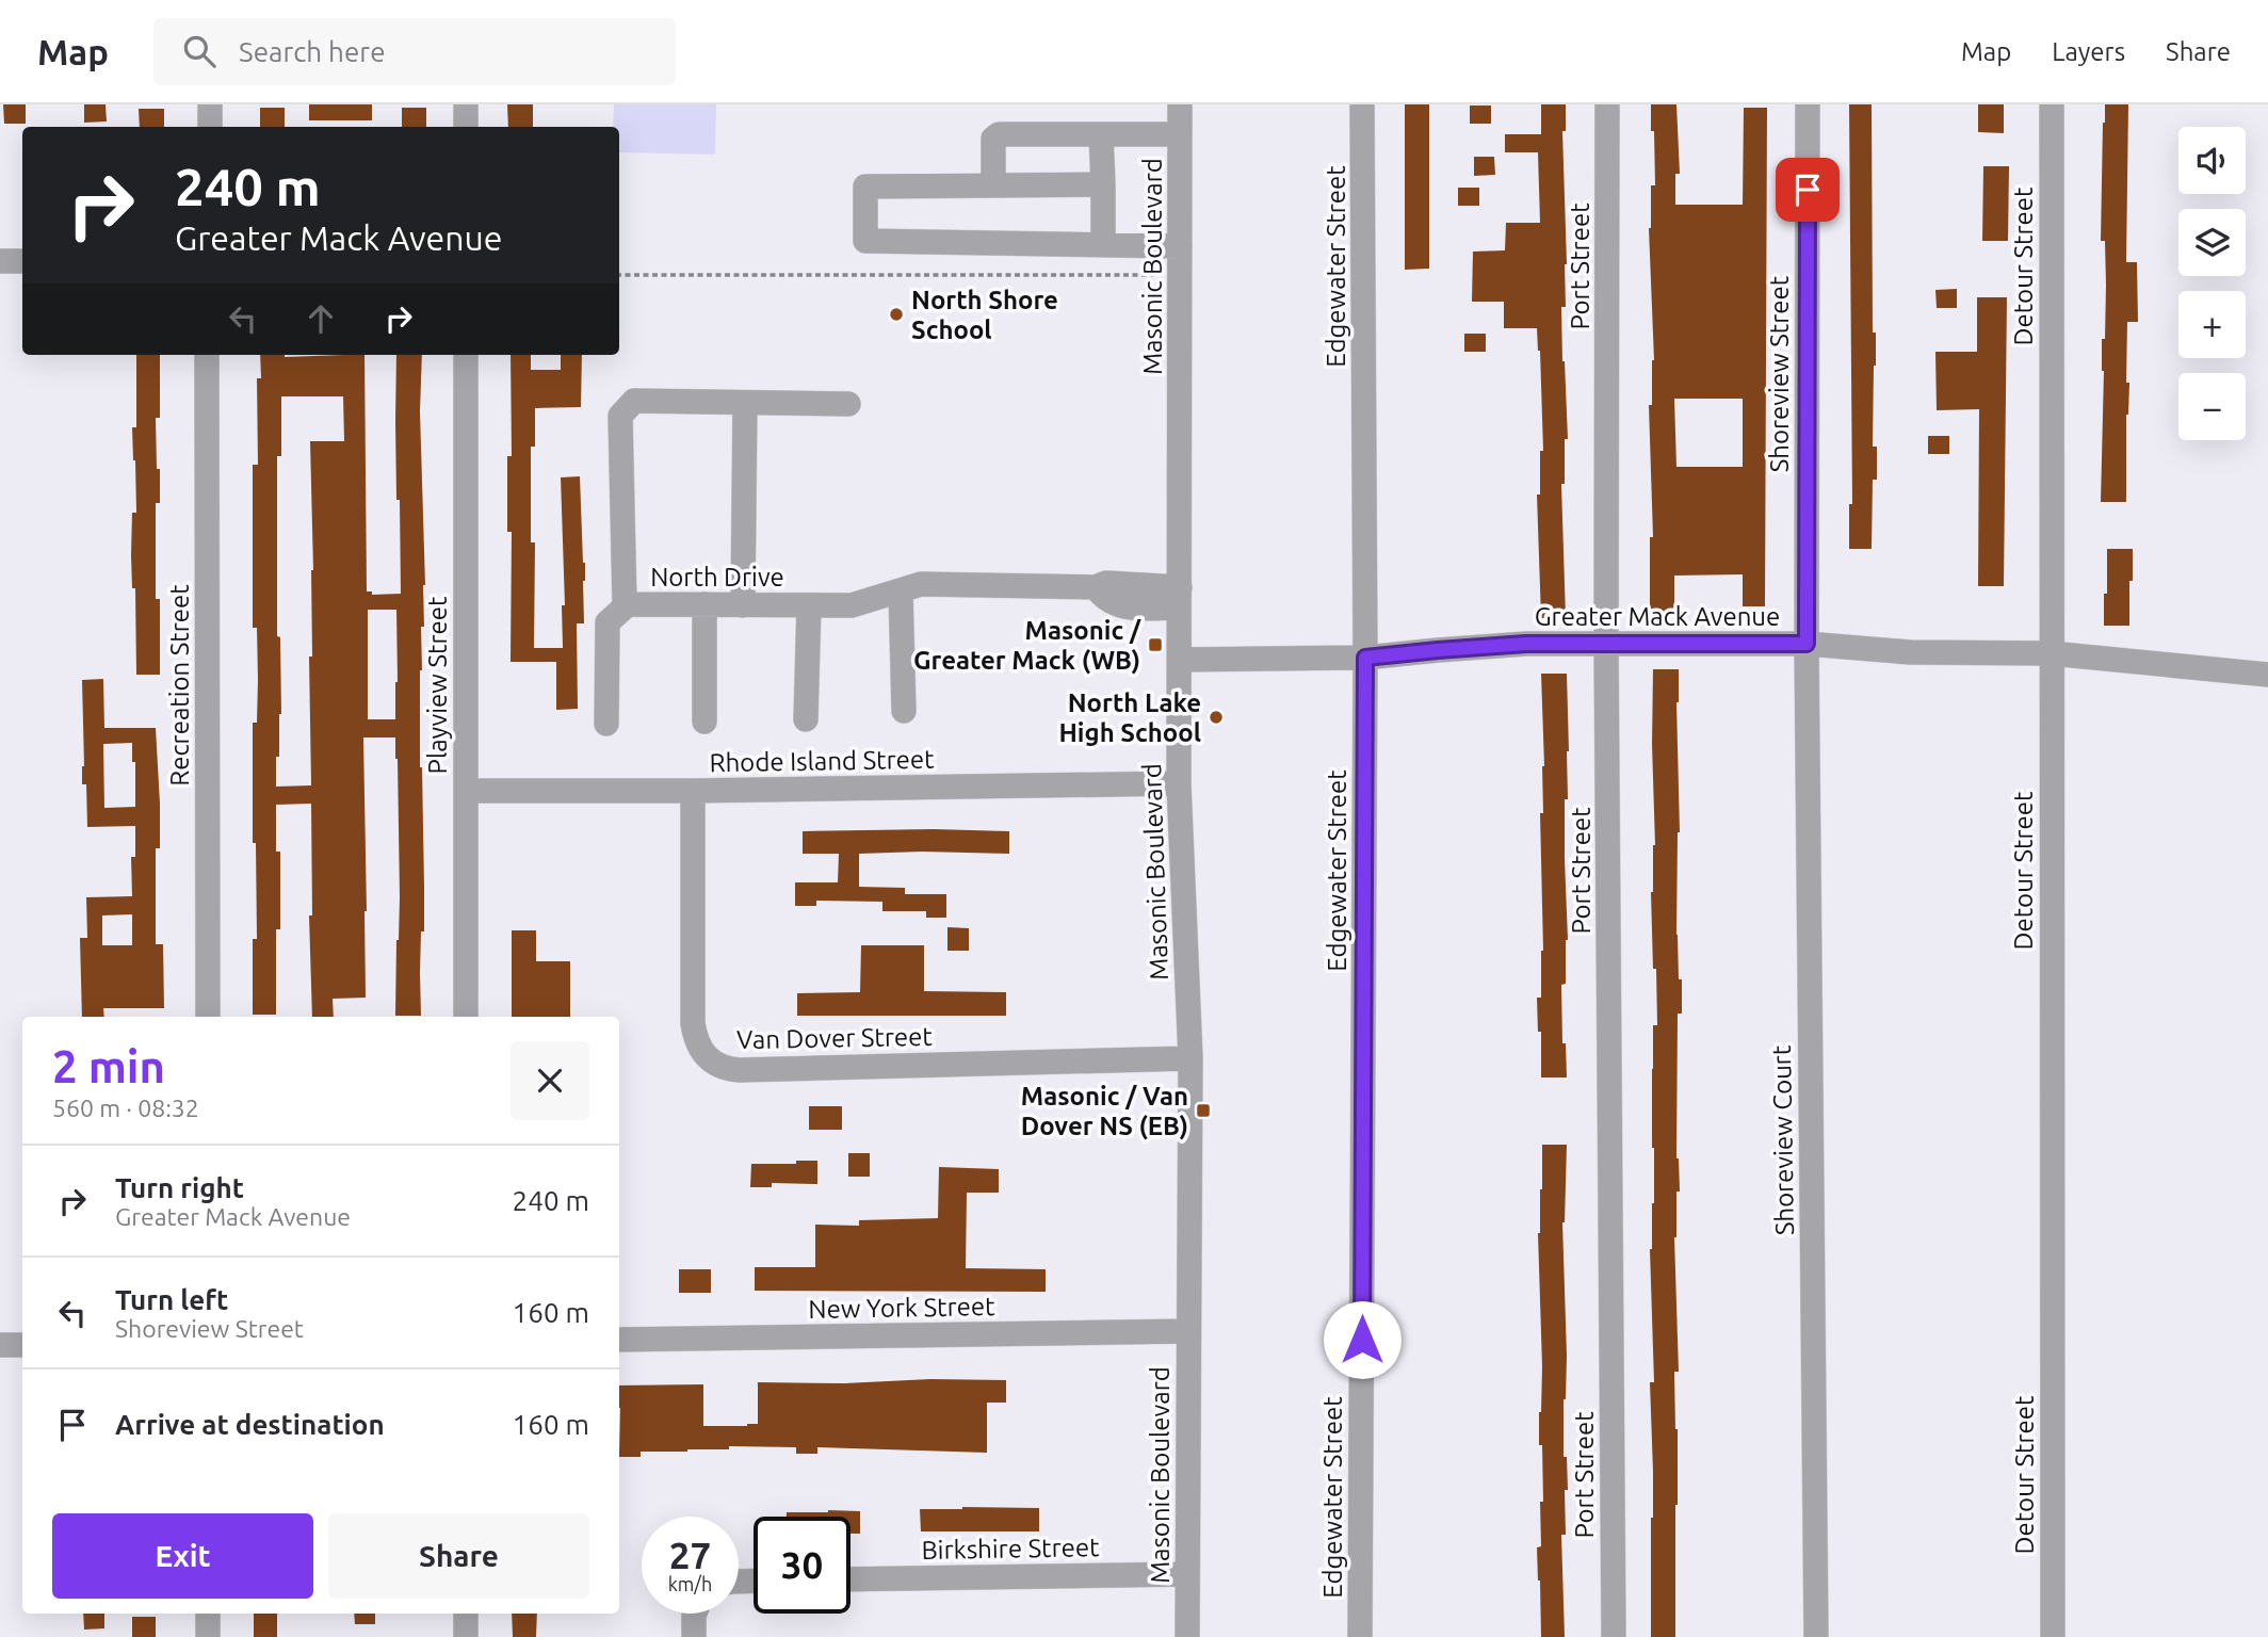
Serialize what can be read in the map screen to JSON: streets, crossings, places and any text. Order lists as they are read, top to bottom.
{
  "streets": {
    "street": [
      "Masonic Boulevard",
      "Edgewater Street",
      "Port Street",
      "Detour Street",
      "Shoreview Street",
      "North Drive",
      "Greater Mack Avenue",
      "Recreation Street",
      "Playview Street",
      "Rhode Island Street",
      "Van Dover Street",
      "Shoreview Court",
      "New York Street",
      "Birkshire Street"
    ]
  },
  "crossings": [
    ["Masonic Boulevard", "North Drive"],
    ["Masonic Boulevard", "Greater Mack Avenue"],
    ["Masonic Boulevard", "Rhode Island Street"],
    ["Masonic Boulevard", "Van Dover Street"],
    ["Masonic Boulevard", "New York Street"],
    ["Masonic Boulevard", "Birkshire Street"],
    ["Edgewater Street", "Greater Mack Avenue"],
    ["Port Street", "Greater Mack Avenue"],
    ["Detour Street", "Greater Mack Avenue"],
    ["Shoreview Street", "Greater Mack Avenue"],
    ["Shoreview Street", "Shoreview Court"],
    ["Greater Mack Avenue", "Shoreview Court"],
    ["Playview Street", "Rhode Island Street"],
    ["Rhode Island Street", "Van Dover Street"]
  ],
  "places": {
    "other": ["North Shore School", "North Lake High School"],
    "transit": ["Masonic / Greater Mack (WB)", "Masonic / Van Dover NS (EB)"]
  },
  "page": {
    "header": "Map",
    "search": "Search here",
    "nav": ["Map", "Layers", "Share"],
    "map_buttons": ["+", "−"],
    "turn": ["240 m", "Greater Mack Avenue"],
    "heading": ["2 min", "560 m · 08:32"],
    "list": [
      {
        "name": "Turn right",
        "note": "Greater Mack Avenue",
        "value": "240 m"
      },
      {
        "name": "Turn left",
        "note": "Shoreview Street",
        "value": "160 m"
      },
      {
        "name": "Arrive at destination",
        "value": "160 m"
      }
    ],
    "buttons": ["Exit", "Share"],
    "speed": "27 km/h",
    "limit": "30"
  }
}
